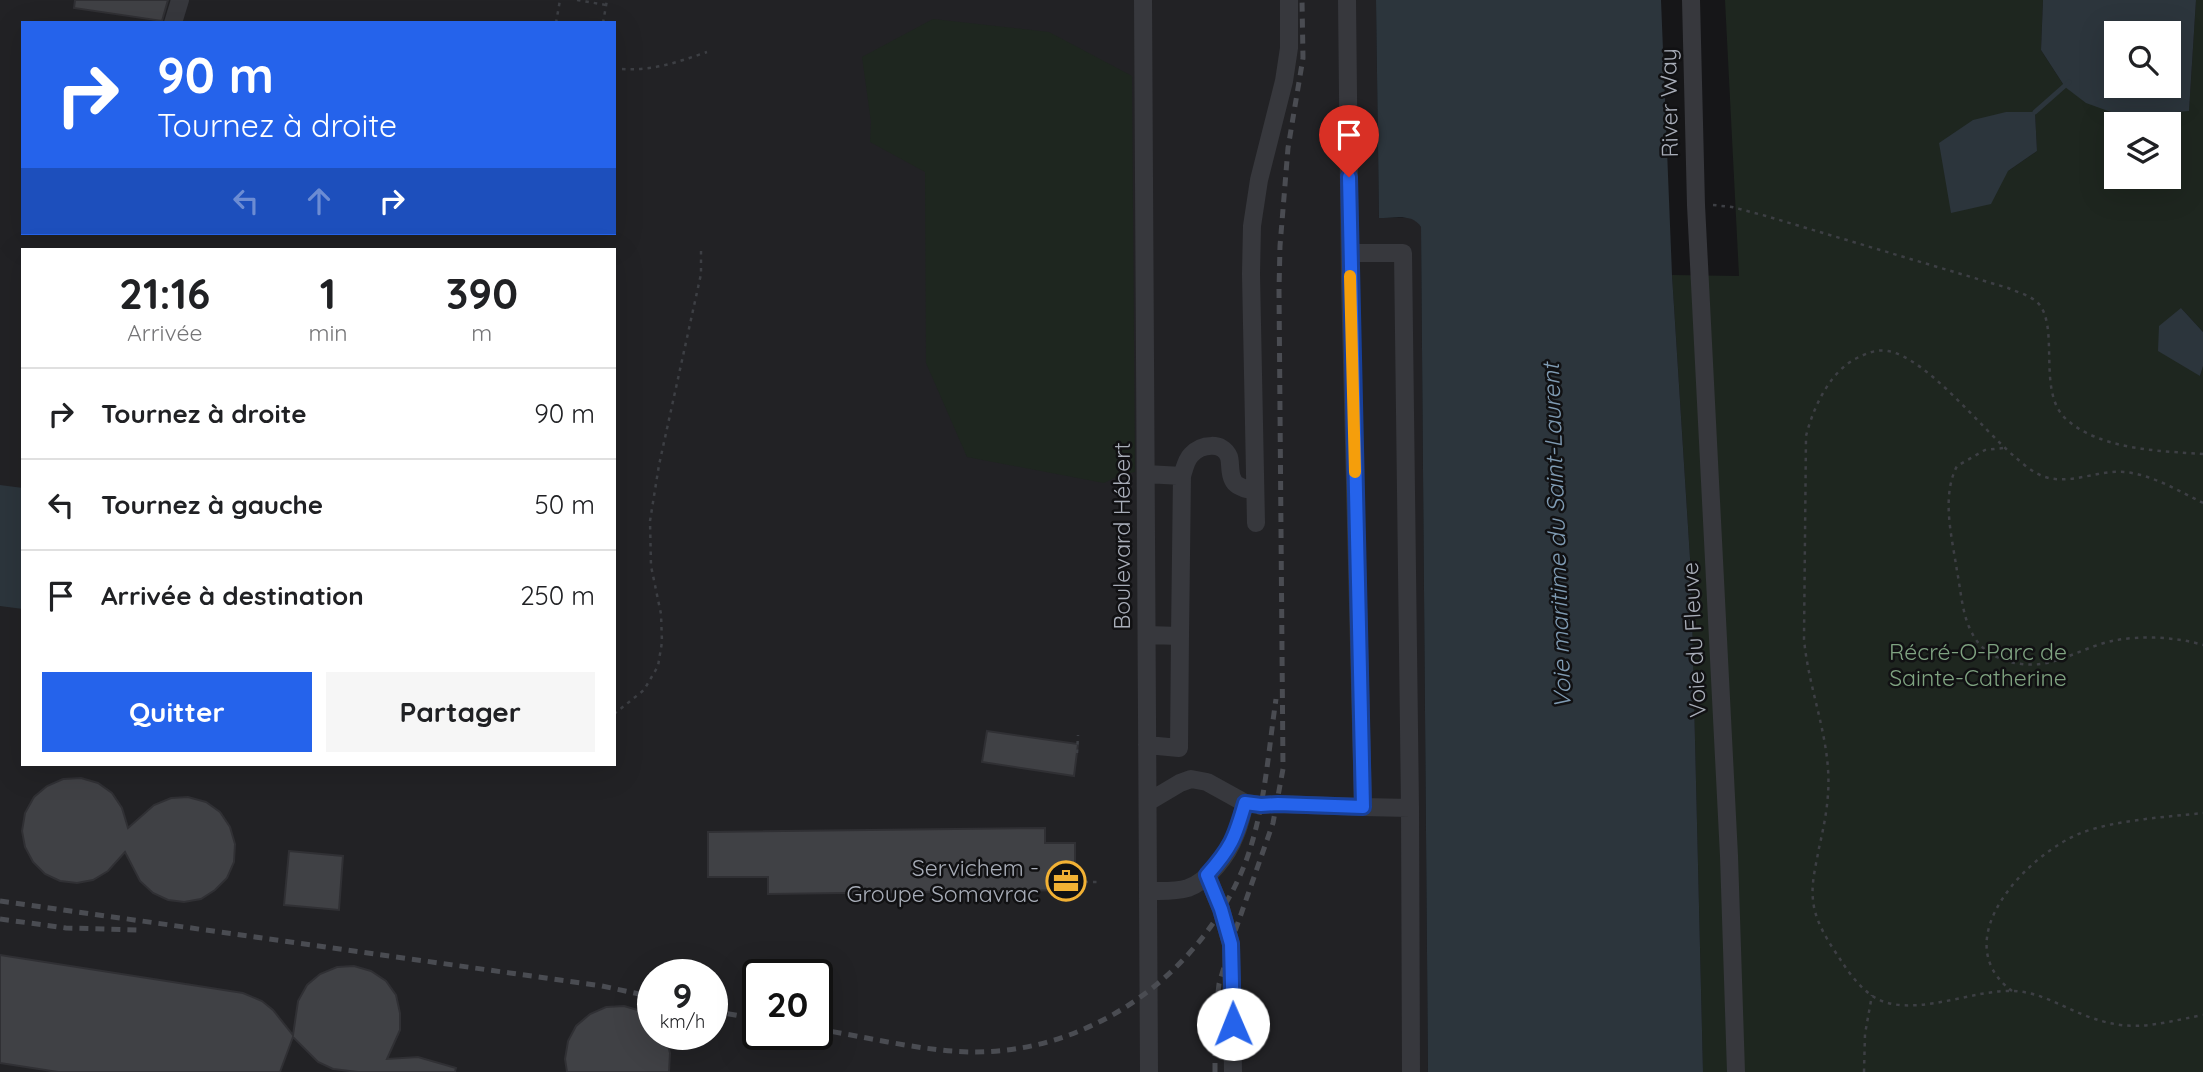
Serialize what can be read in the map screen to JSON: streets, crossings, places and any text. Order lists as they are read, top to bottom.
{
  "streets": {
    "street": ["River Way", "Boulevard Hébert", "Voie du Fleuve"]
  },
  "crossings": [
    ["River Way", "Voie du Fleuve"]
  ],
  "water": ["Voie maritime du Saint-Laurent"],
  "parks": ["Récré-O-Parc de Sainte-Catherine"],
  "places": {
    "office": ["Servichem - Groupe Somavrac"]
  },
  "page": {
    "turn": ["90 m", "Tournez à droite"],
    "eta": [
      "21:16",
      "Arrivée",
      "1",
      "min",
      "390",
      "m"
    ],
    "list": [
      {
        "name": "Tournez à droite",
        "value": "90 m"
      },
      {
        "name": "Tournez à gauche",
        "value": "50 m"
      },
      {
        "name": "Arrivée à destination",
        "value": "250 m"
      }
    ],
    "buttons": ["Quitter", "Partager"],
    "speed": "9 km/h",
    "limit": "20"
  }
}
